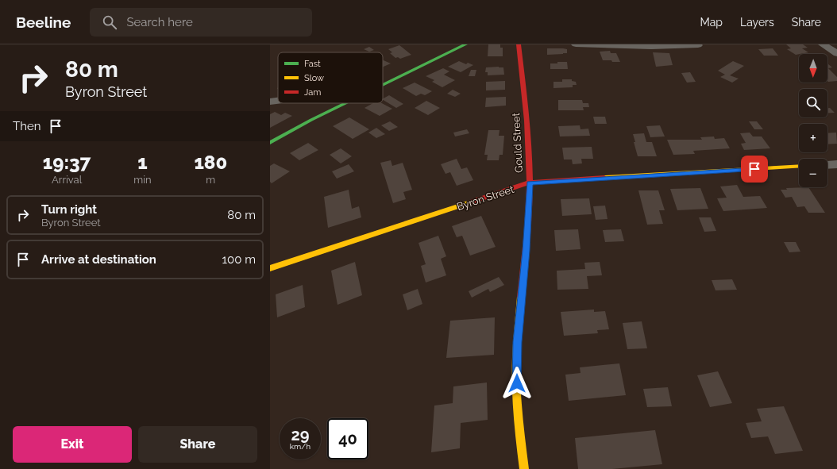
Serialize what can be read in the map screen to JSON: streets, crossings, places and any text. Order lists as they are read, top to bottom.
{
  "streets": {
    "street": ["Gould Street", "Byron Street"]
  },
  "crossings": [
    ["Gould Street", "Byron Street"]
  ],
  "legend": ["Fast", "Slow", "Jam"],
  "north": "bottom",
  "page": {
    "header": "Beeline",
    "search": "Search here",
    "nav": ["Map", "Layers", "Share"],
    "turn": ["80 m", "Byron Street"],
    "map_buttons": ["+", "−"],
    "then": "Then",
    "eta": [
      "19:37",
      "Arrival",
      "1",
      "min",
      "180",
      "m"
    ],
    "list": [
      {
        "name": "Turn right",
        "note": "Byron Street",
        "value": "80 m"
      },
      {
        "name": "Arrive at destination",
        "value": "100 m"
      }
    ],
    "speed": "29 km/h",
    "limit": "40",
    "buttons": ["Exit", "Share"]
  }
}
